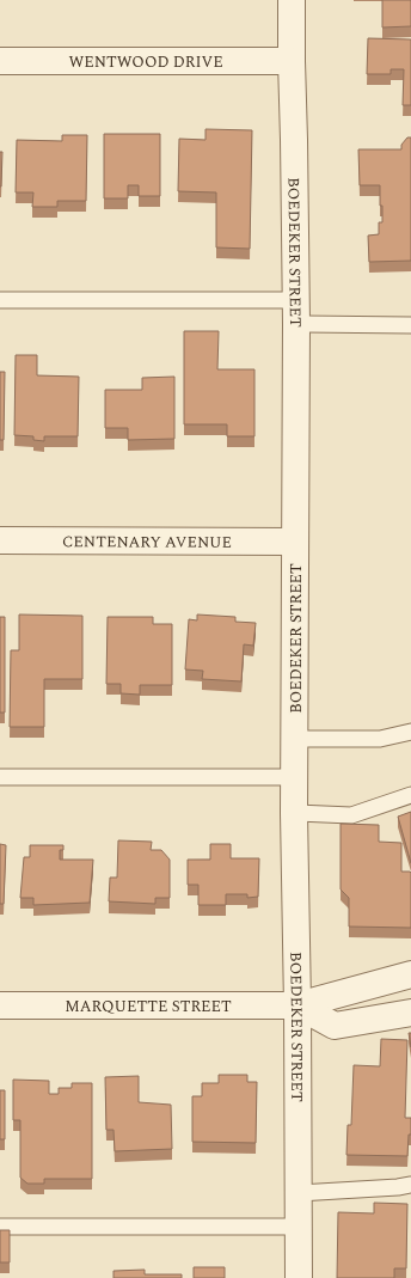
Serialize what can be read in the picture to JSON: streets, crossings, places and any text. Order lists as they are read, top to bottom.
{
  "streets": {
    "street": [
      "WENTWOOD DRIVE",
      "BOEDEKER STREET",
      "CENTENARY AVENUE",
      "MARQUETTE STREET"
    ]
  },
  "crossings": [
    ["WENTWOOD DRIVE", "BOEDEKER STREET"],
    ["BOEDEKER STREET", "CENTENARY AVENUE"],
    ["BOEDEKER STREET", "MARQUETTE STREET"]
  ]
}
